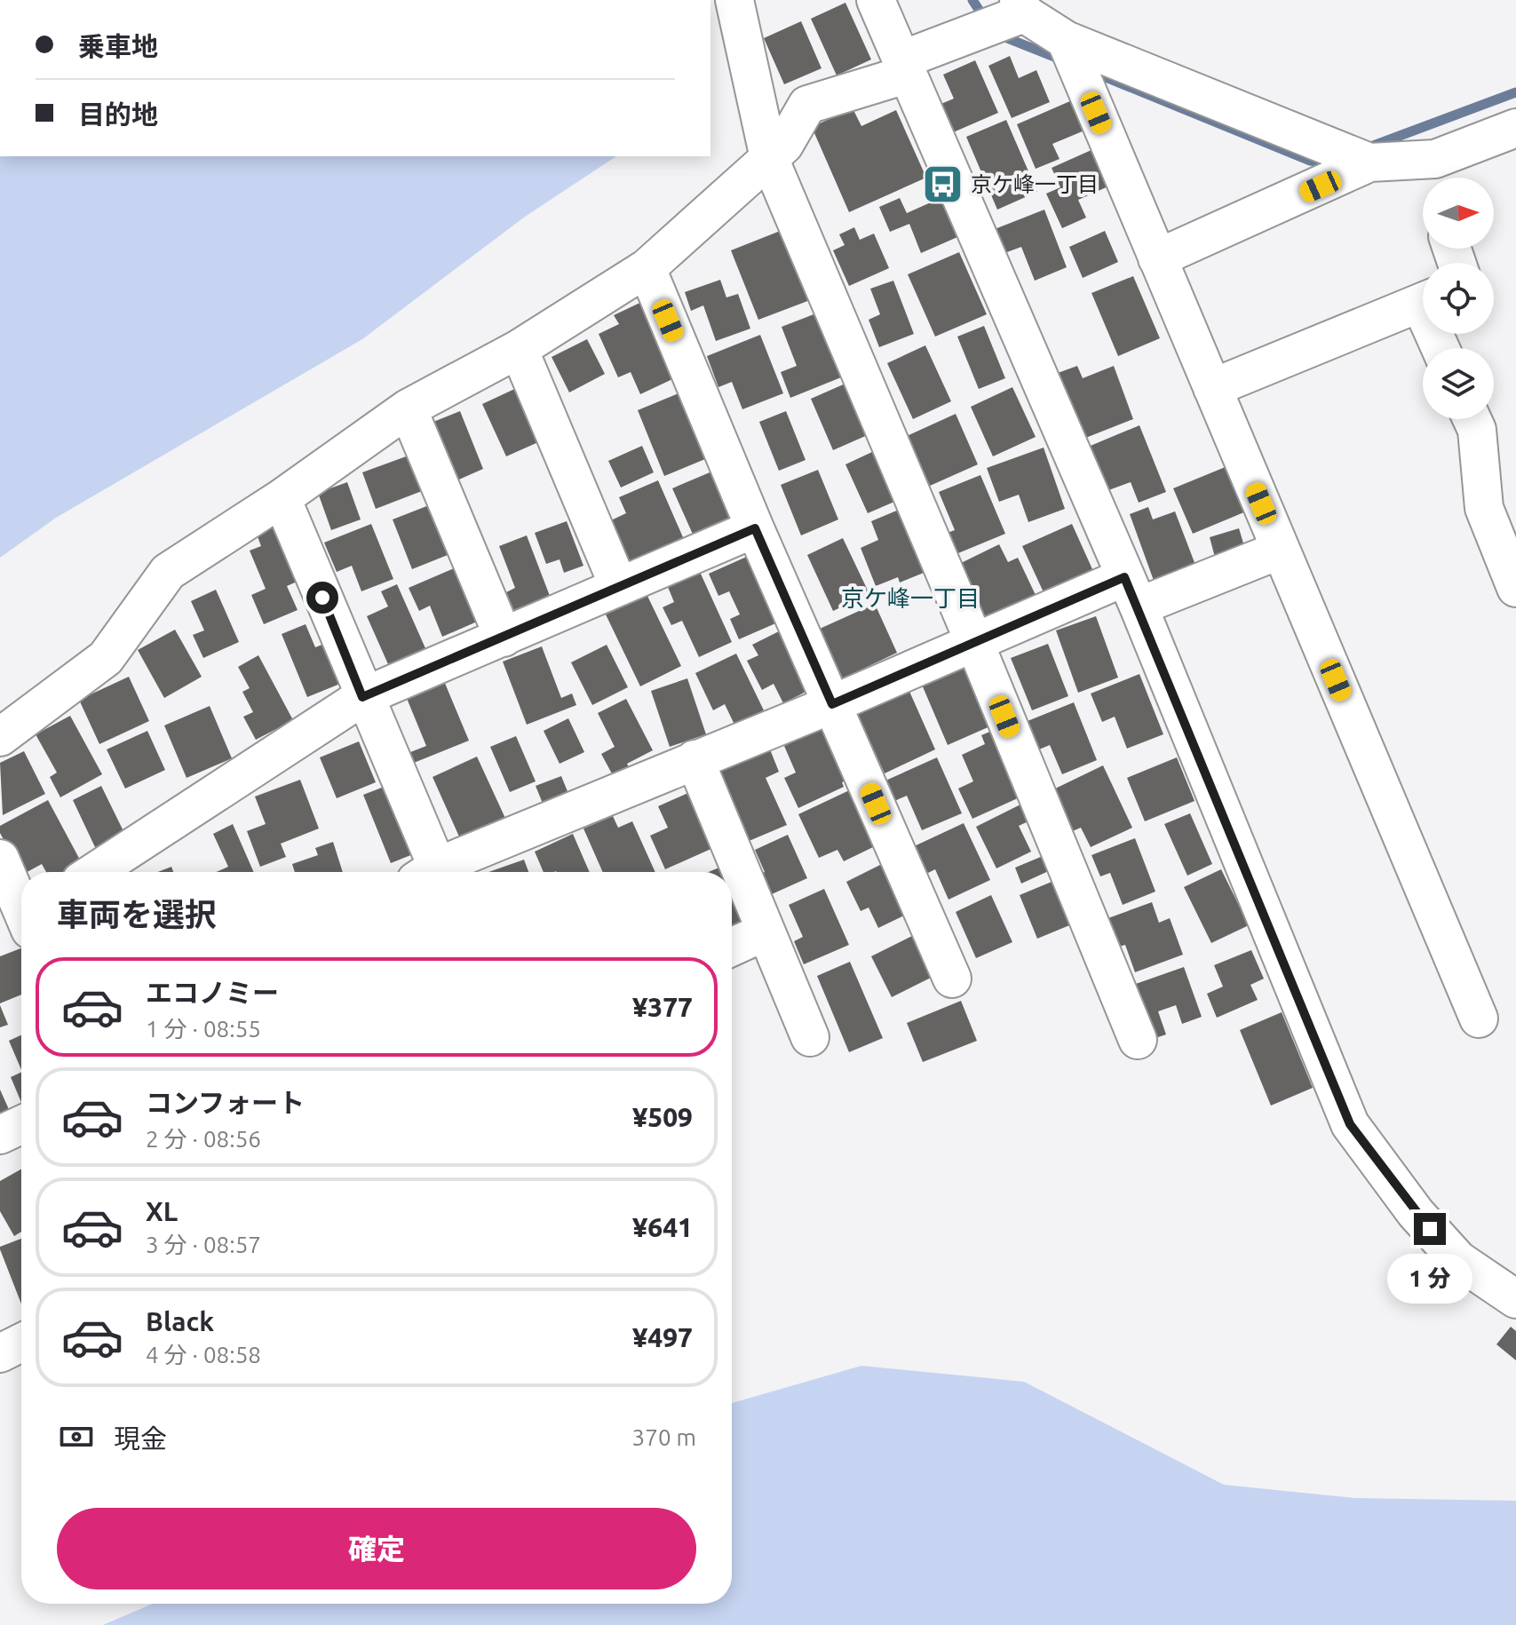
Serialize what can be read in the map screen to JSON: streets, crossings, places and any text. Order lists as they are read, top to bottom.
{
  "districts": ["京ケ峰一丁目"],
  "places": {
    "bus stop": ["京ケ峰一丁目"]
  },
  "north": "right",
  "page": {
    "banner": ["乗車地", "目的地"],
    "heading": "車両を選択",
    "list": [
      {
        "name": "エコノミー",
        "note": "1 分 · 08:55",
        "value": "¥377"
      },
      {
        "name": "コンフォート",
        "note": "2 分 · 08:56",
        "value": "¥509"
      },
      {
        "name": "XL",
        "note": "3 分 · 08:57",
        "value": "¥641"
      },
      {
        "name": "Black",
        "note": "4 分 · 08:58",
        "value": "¥497"
      }
    ],
    "bubble": "1 分",
    "pay": ["現金", "370 m"],
    "buttons": "確定"
  }
}
